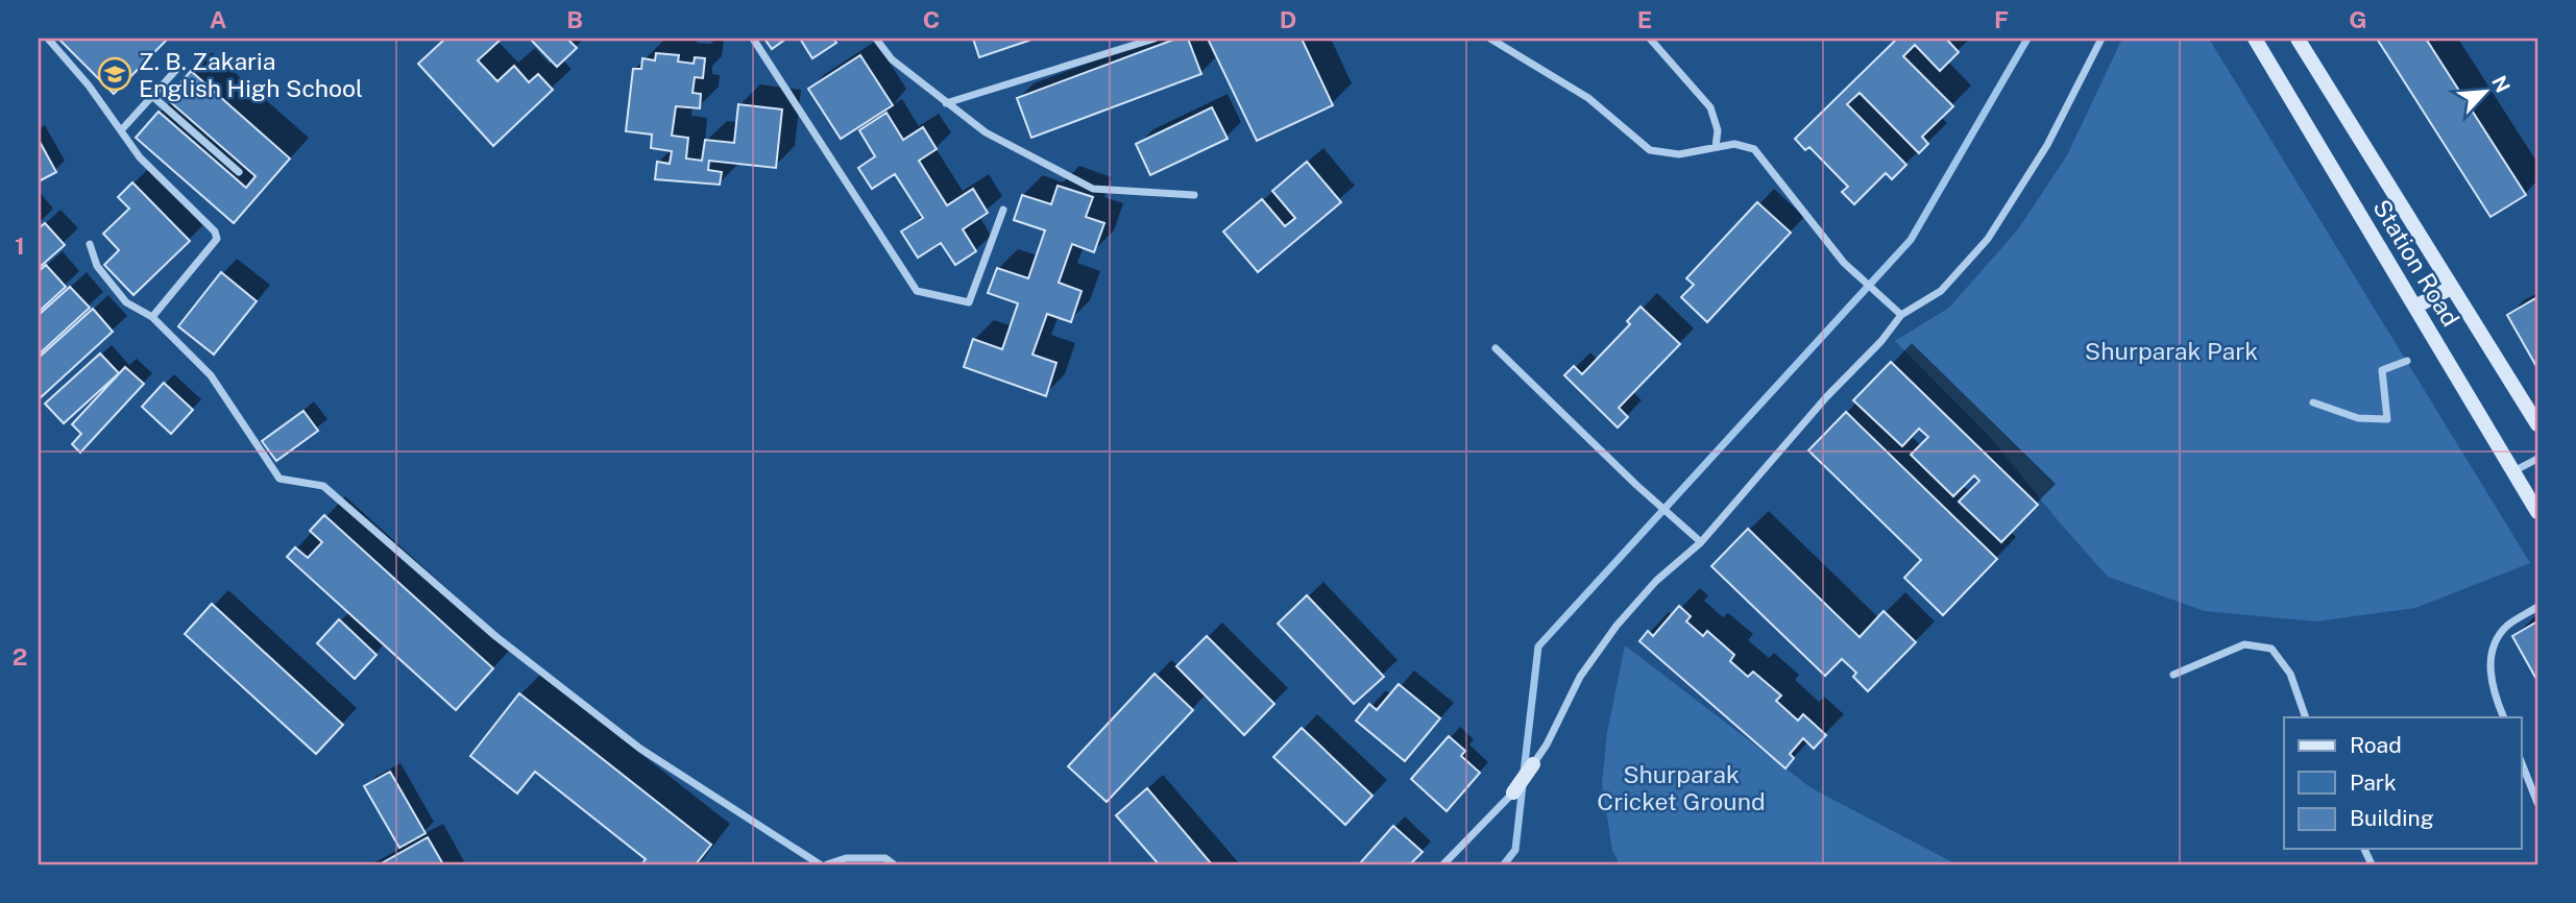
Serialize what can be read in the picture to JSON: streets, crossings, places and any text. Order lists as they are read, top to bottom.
{
  "streets": {
    "main road": ["Station Road"]
  },
  "parks": ["Shurparak Park", "Shurparak Cricket Ground"],
  "places": {
    "school or university": ["Z. B. Zakaria English High School"]
  },
  "legend": ["Road", "Park", "Building"],
  "north": "top right",
  "grid": {
    "columns": [
      "A",
      "B",
      "C",
      "D",
      "E",
      "F",
      "G"
    ],
    "rows": ["1", "2"]
  }
}
